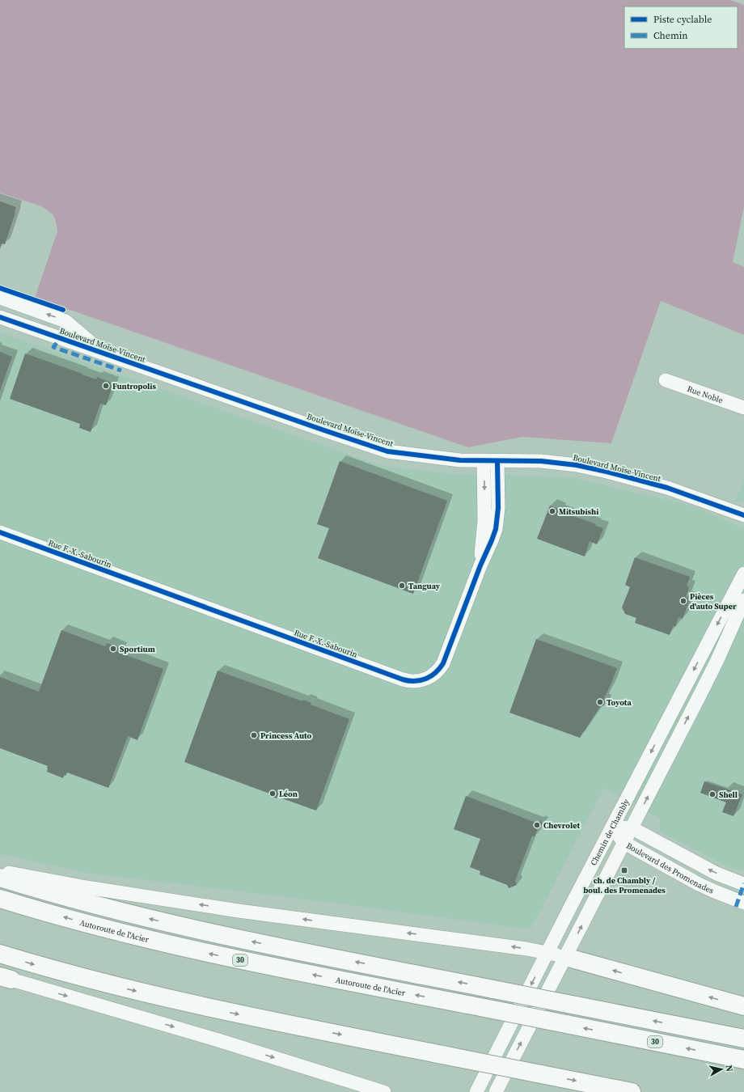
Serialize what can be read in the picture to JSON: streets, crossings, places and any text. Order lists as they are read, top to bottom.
{
  "streets": {
    "highway": ["Autoroute de l'Acier", "30"],
    "street": [
      "Boulevard Moïse-Vincent",
      "Rue Noble",
      "Rue F.-X.-Sabourin",
      "Chemin de Chambly",
      "Boulevard des Promenades"
    ]
  },
  "crossings": [
    ["Boulevard Moïse-Vincent", "Rue F.-X.-Sabourin"],
    ["Chemin de Chambly", "Boulevard des Promenades"]
  ],
  "places": {
    "other": [
      "Funtropolis",
      "Mitsubishi",
      "Tanguay",
      "Pièces d'auto Super",
      "Sportium",
      "Toyota",
      "Princess Auto",
      "Léon",
      "Shell",
      "Chevrolet"
    ],
    "transit": ["ch. de Chambly / boul. des Promenades"]
  },
  "legend": ["Piste cyclable", "Chemin"],
  "north": "right"
}
